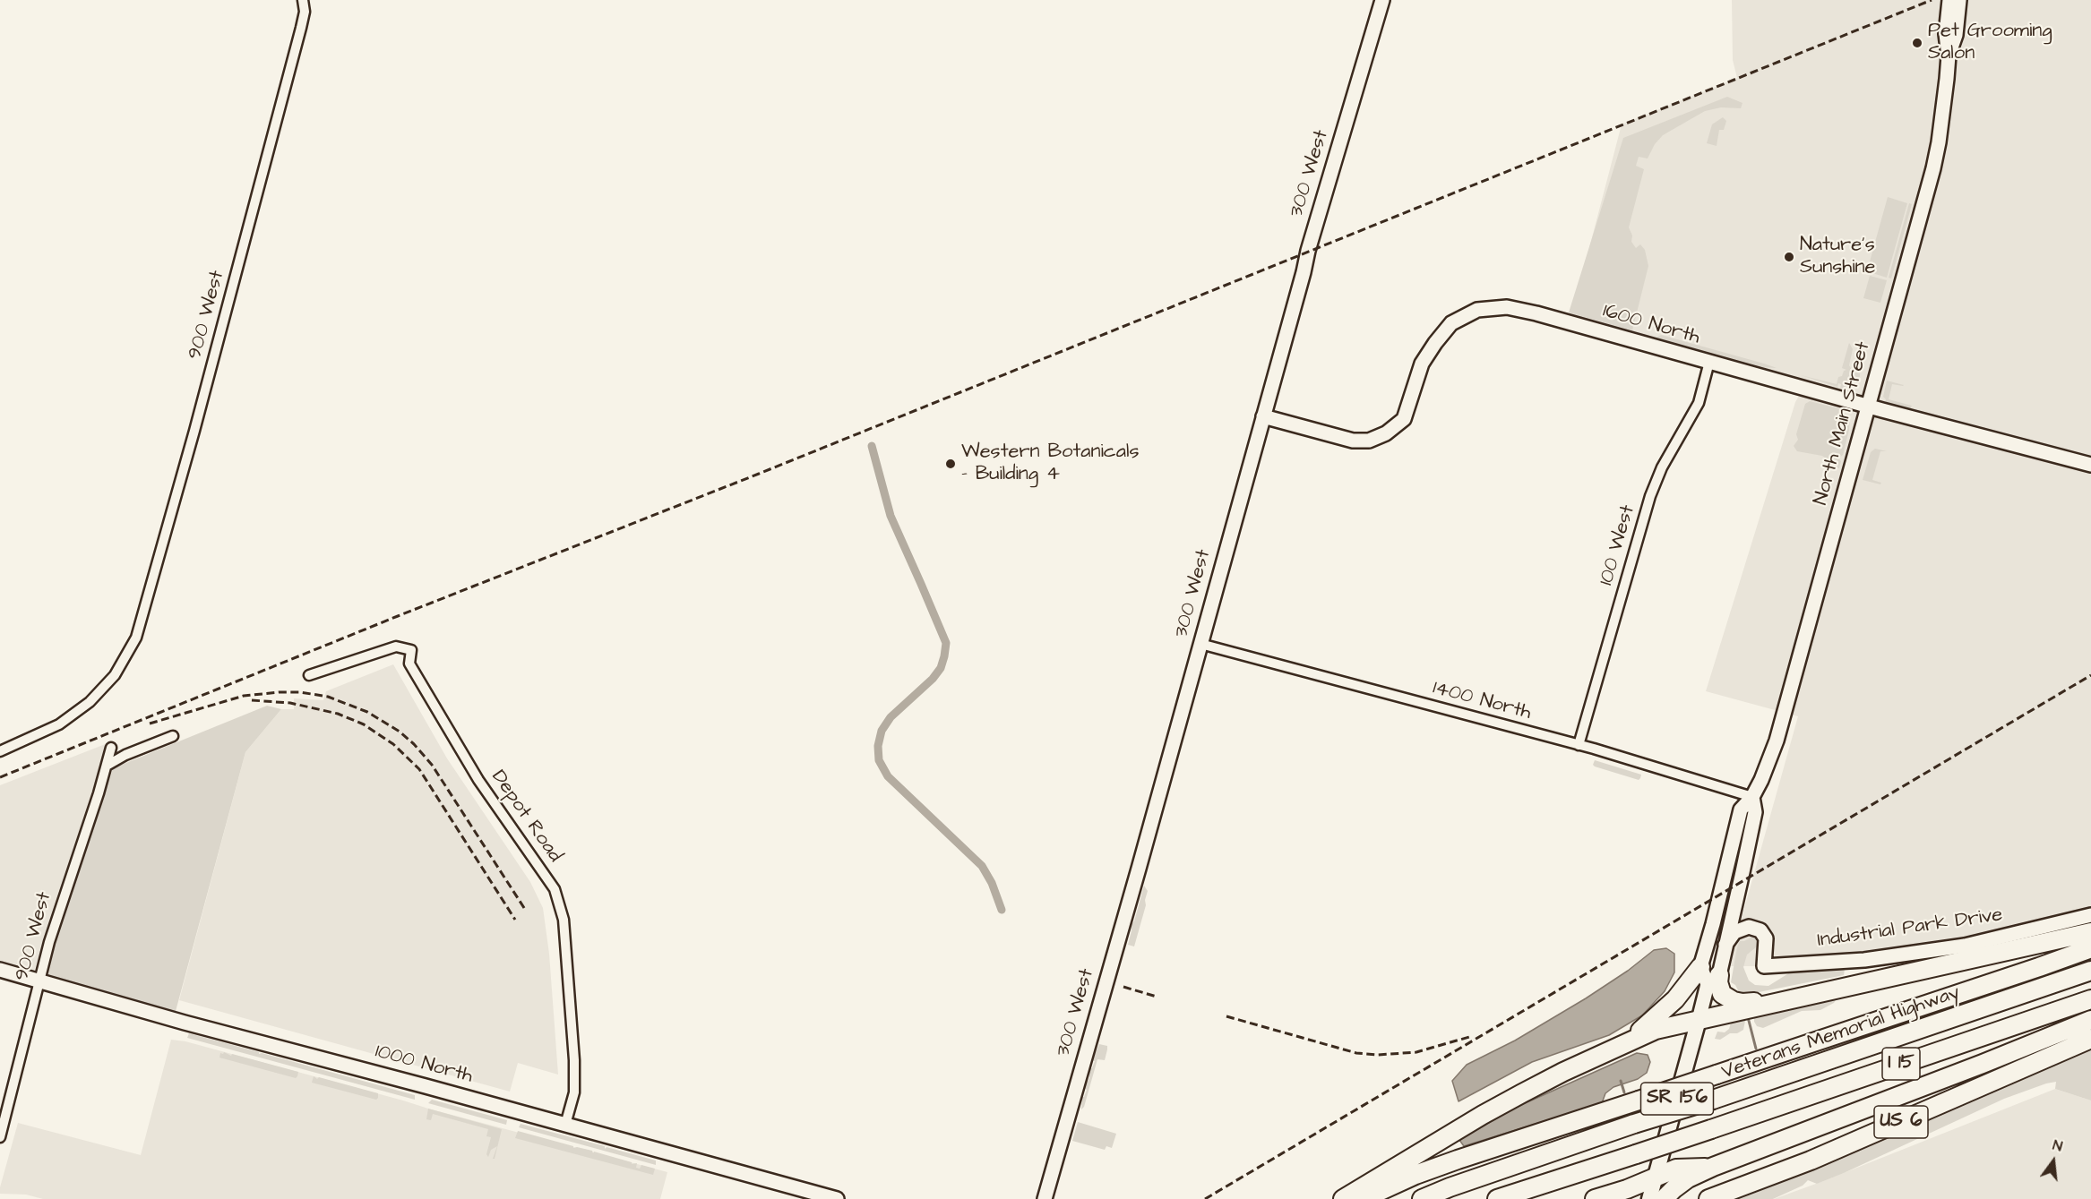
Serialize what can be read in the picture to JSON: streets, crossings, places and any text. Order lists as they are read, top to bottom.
{
  "streets": {
    "highway": ["Veterans Memorial Highway", "I 15", "US 6"],
    "main road": ["North Main Street", "SR 156"],
    "street": [
      "300 West",
      "900 West",
      "1600 North",
      "100 West",
      "1400 North",
      "Depot Road",
      "Industrial Park Drive",
      "1000 North"
    ]
  },
  "crossings": [
    ["300 West", "1600 North"],
    ["300 West", "1400 North"],
    ["900 West", "1000 North"],
    ["1600 North", "North Main Street"],
    ["1600 North", "100 West"],
    ["North Main Street", "1400 North"],
    ["North Main Street", "Industrial Park Drive"],
    ["100 West", "1400 North"],
    ["Depot Road", "1000 North"]
  ],
  "places": ["Pet Grooming Salon", "Nature's Sunshine", "Western Botanicals - Building 4"],
  "north": "top"
}
